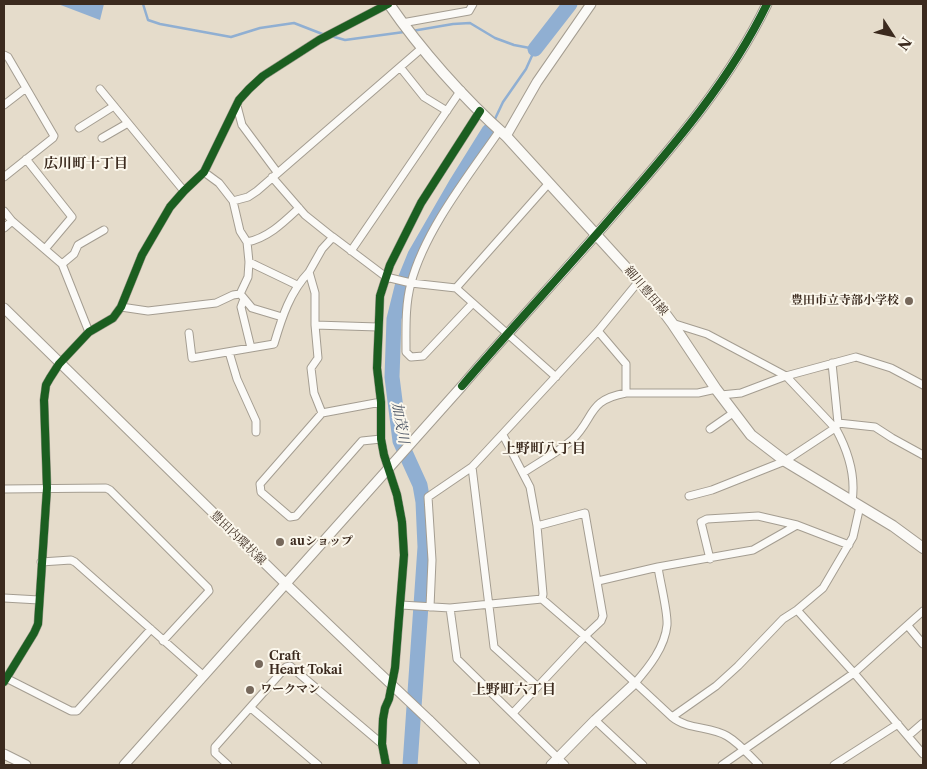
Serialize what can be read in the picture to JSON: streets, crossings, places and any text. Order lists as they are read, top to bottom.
{
  "streets": {
    "main road": ["細川豊田線"],
    "street": ["豊田内環状線"]
  },
  "districts": ["広川町十丁目", "上野町八丁目", "上野町六丁目"],
  "water": ["加茂川"],
  "places": [
    "豊田市立寺部小学校",
    "auショップ",
    "Craft Heart Tokai",
    "ワークマン"
  ],
  "north": "bottom right"
}
